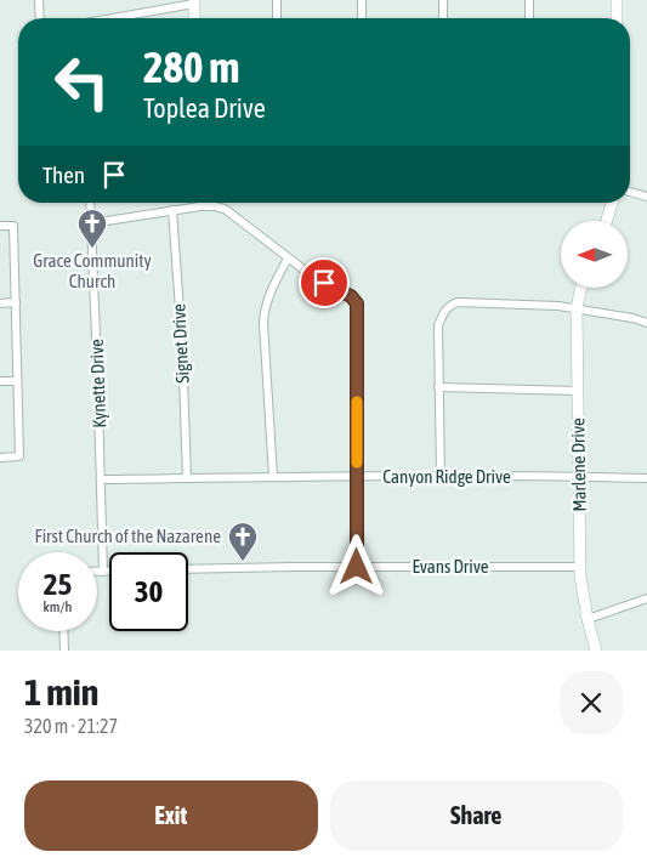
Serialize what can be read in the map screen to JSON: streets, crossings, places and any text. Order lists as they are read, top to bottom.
{
  "streets": {
    "street": [
      "Signet Drive",
      "Kynette Drive",
      "Marlene Drive",
      "Canyon Ridge Drive",
      "Evans Drive"
    ]
  },
  "crossings": [
    ["Signet Drive", "Canyon Ridge Drive"],
    ["Kynette Drive", "Canyon Ridge Drive"],
    ["Marlene Drive", "Canyon Ridge Drive"],
    ["Marlene Drive", "Evans Drive"]
  ],
  "places": {
    "church": ["Grace Community Church", "First Church of the Nazarene"]
  },
  "north": "left",
  "page": {
    "turn": ["280 m", "Toplea Drive"],
    "then": "Then",
    "speed": "25 km/h",
    "limit": "30",
    "heading": ["1 min", "320 m · 21:27"],
    "buttons": ["Exit", "Share"]
  }
}
